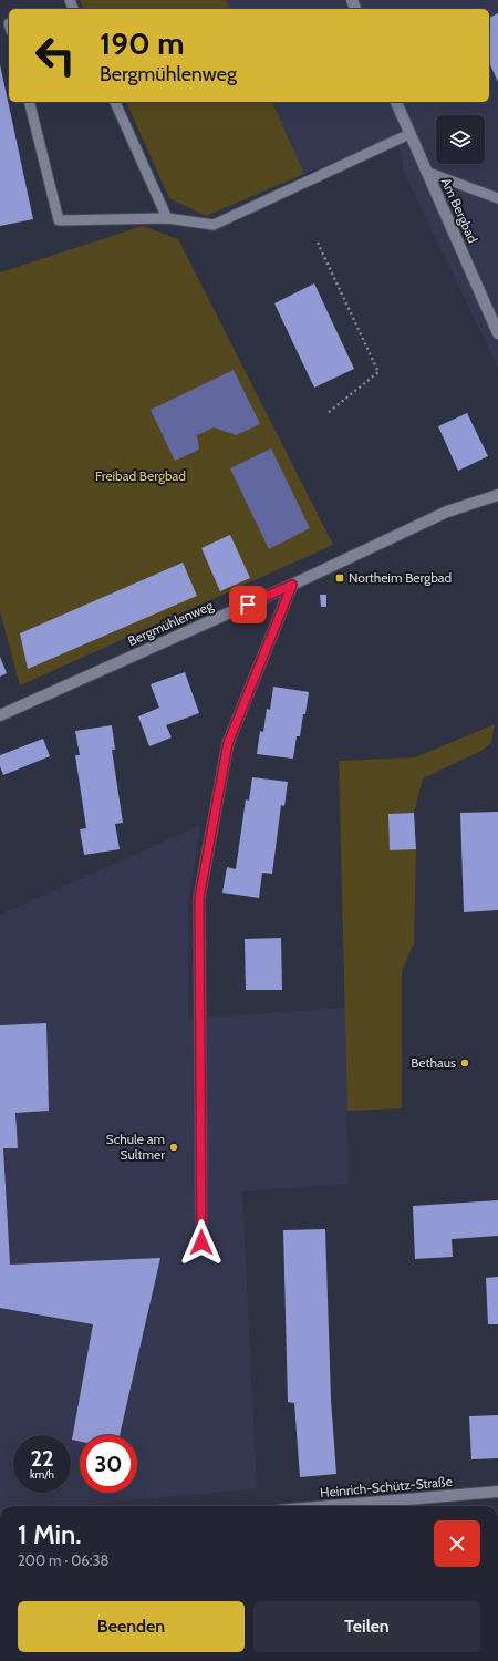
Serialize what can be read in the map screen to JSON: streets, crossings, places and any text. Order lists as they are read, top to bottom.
{
  "streets": {
    "street": ["Am Bergbad", "Bergmühlenweg", "Heinrich-Schütz-Straße"]
  },
  "parks": ["Freibad Bergbad"],
  "places": {
    "transit": ["Northeim Bergbad"],
    "other": ["Bethaus", "Schule am Sultmer"]
  },
  "page": {
    "turn": ["190 m", "Bergmühlenweg"],
    "speed": "22 km/h",
    "limit": "30",
    "heading": ["1 Min.", "200 m · 06:38"],
    "buttons": ["Beenden", "Teilen"]
  }
}
